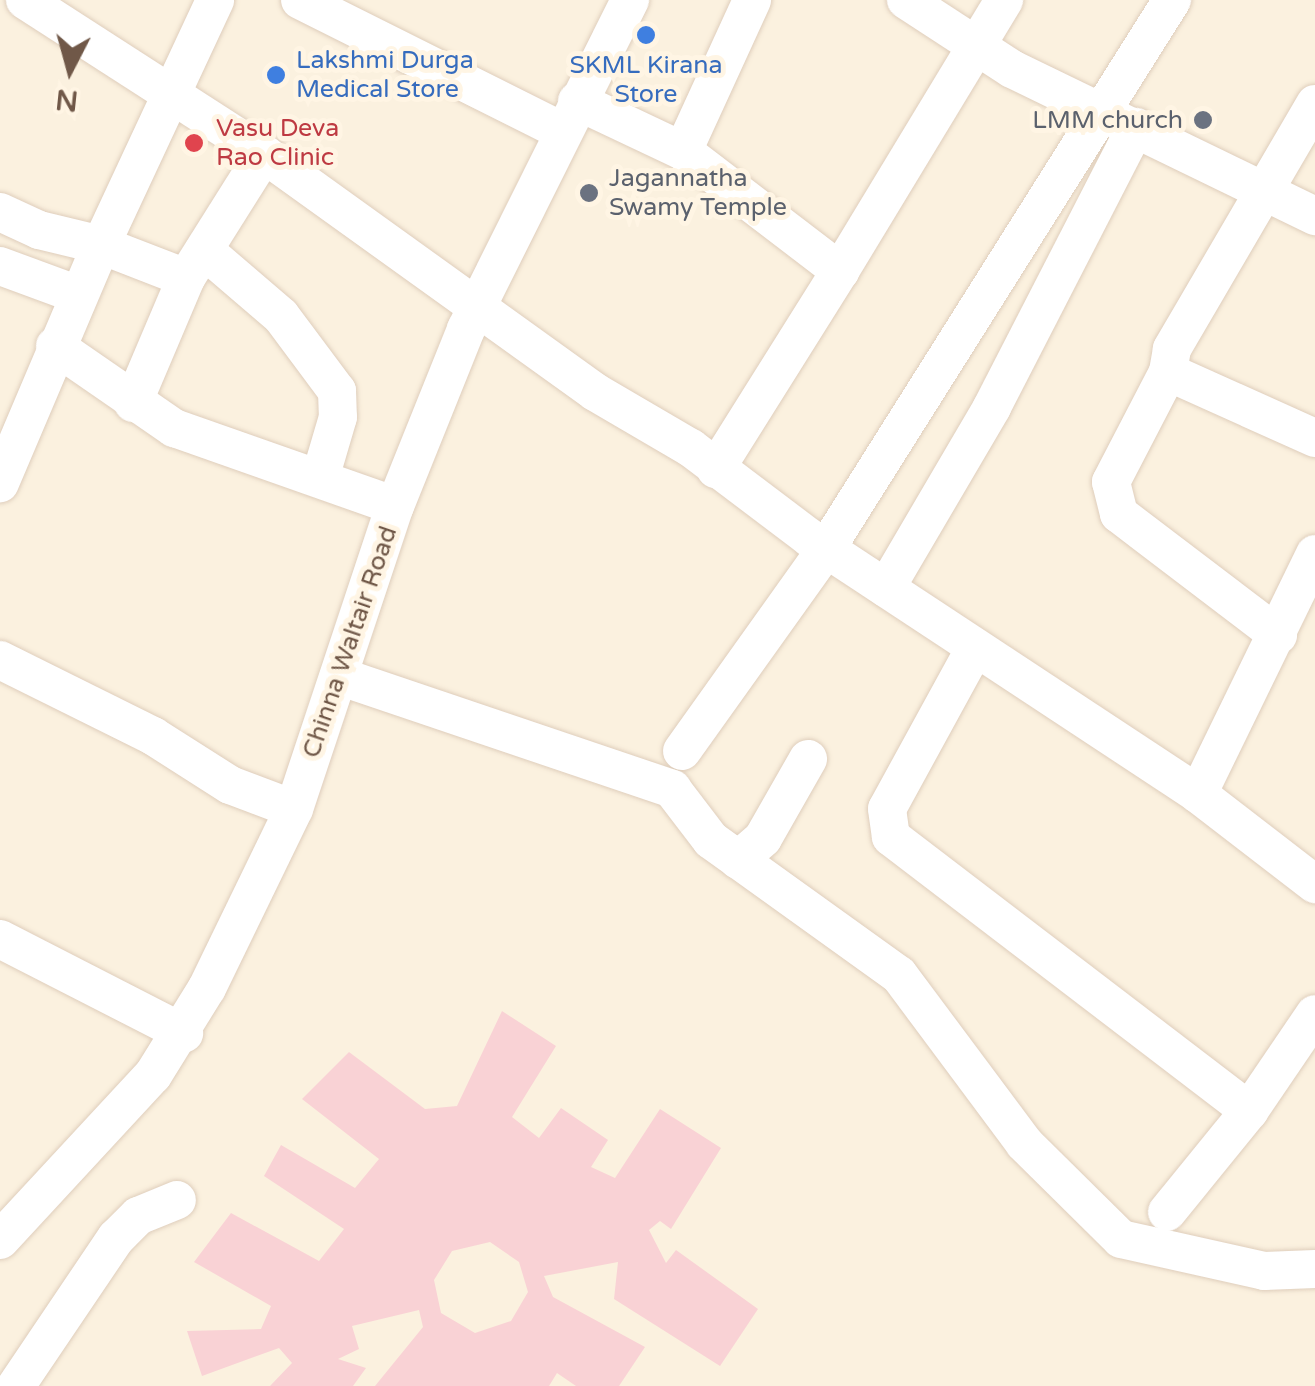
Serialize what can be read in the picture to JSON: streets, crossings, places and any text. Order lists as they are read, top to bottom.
{
  "streets": {
    "street": ["Chinna Waltair Road"]
  },
  "places": [
    "SKML Kirana Store",
    "Lakshmi Durga Medical Store",
    "LMM church",
    "Vasu Deva Rao Clinic",
    "Jagannatha Swamy Temple"
  ],
  "north": "bottom"
}
